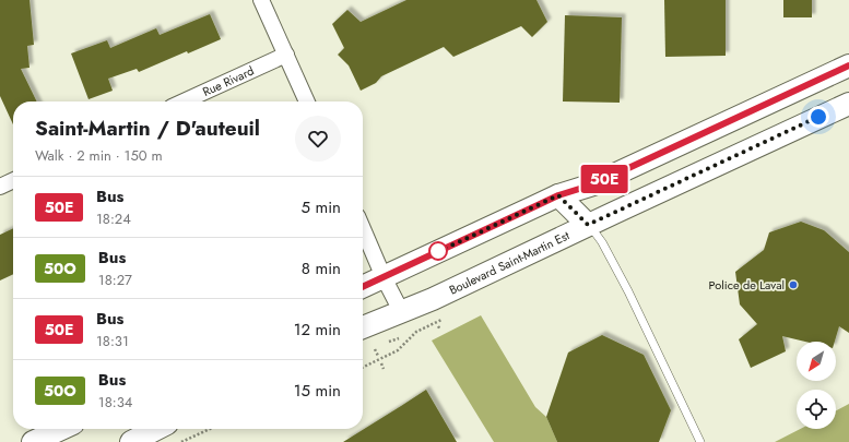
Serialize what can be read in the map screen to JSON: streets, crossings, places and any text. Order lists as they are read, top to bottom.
{
  "streets": {
    "main road": ["Boulevard Saint-Martin Est"],
    "street": ["Rue Rivard"]
  },
  "places": ["Police de Laval"],
  "lines": ["bus line 50E"],
  "north": "bottom left",
  "page": {
    "on_map": "50E",
    "heading": ["Saint-Martin / D'auteuil", "Walk · 2 min · 150 m"],
    "list": [
      {
        "mark": "50E",
        "name": "Bus",
        "note": "18:24",
        "value": "5 min"
      },
      {
        "mark": "50O",
        "name": "Bus",
        "note": "18:27",
        "value": "8 min"
      },
      {
        "mark": "50E",
        "name": "Bus",
        "note": "18:31",
        "value": "12 min"
      },
      {
        "mark": "50O",
        "name": "Bus",
        "note": "18:34",
        "value": "15 min"
      }
    ]
  }
}
